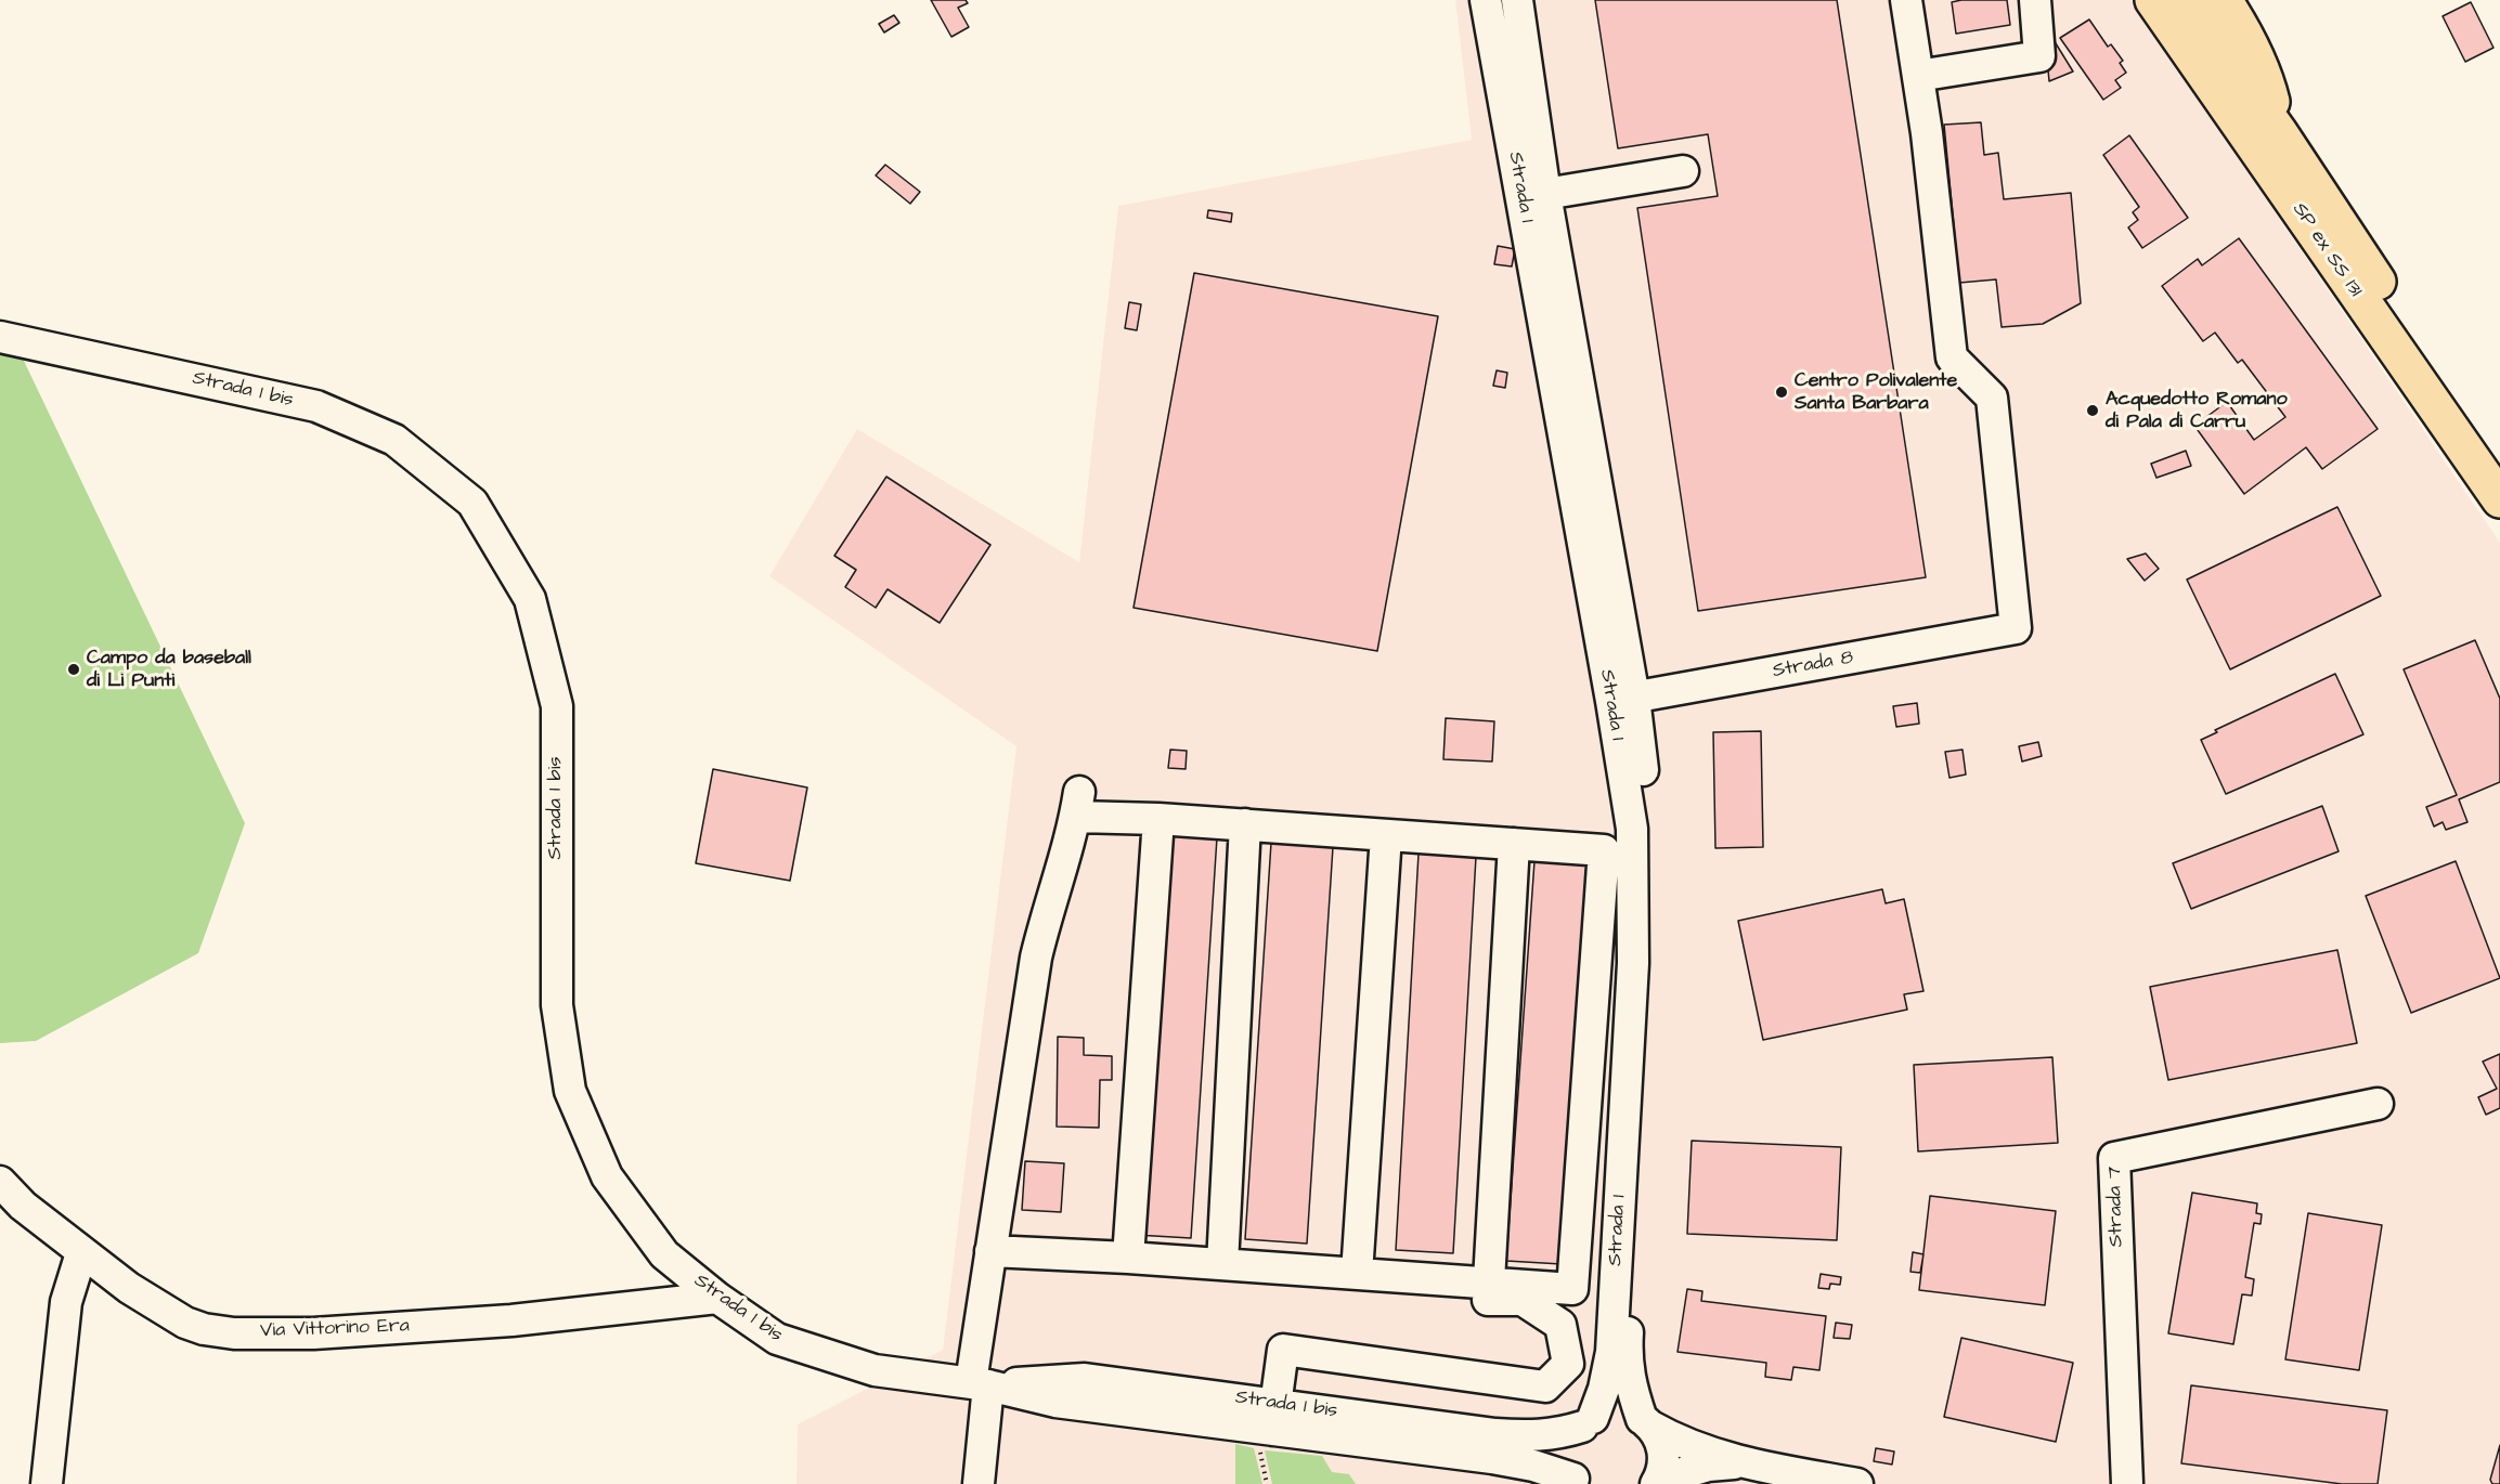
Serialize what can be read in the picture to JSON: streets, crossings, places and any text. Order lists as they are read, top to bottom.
{
  "streets": {
    "main road": ["SP ex SS 131"],
    "street": [
      "Strada 1",
      "Strada 1 bis",
      "Strada 8",
      "Strada 7",
      "Via Vittorino Era"
    ]
  },
  "crossings": [
    ["Strada 1", "Strada 1 bis"],
    ["Strada 1", "Strada 8"],
    ["Strada 1 bis", "Via Vittorino Era"]
  ],
  "places": ["Centro Polivalente Santa Barbara", "Acquedotto Romano di Pala di Carru", "Campo da baseball di Li Punti"]
}
